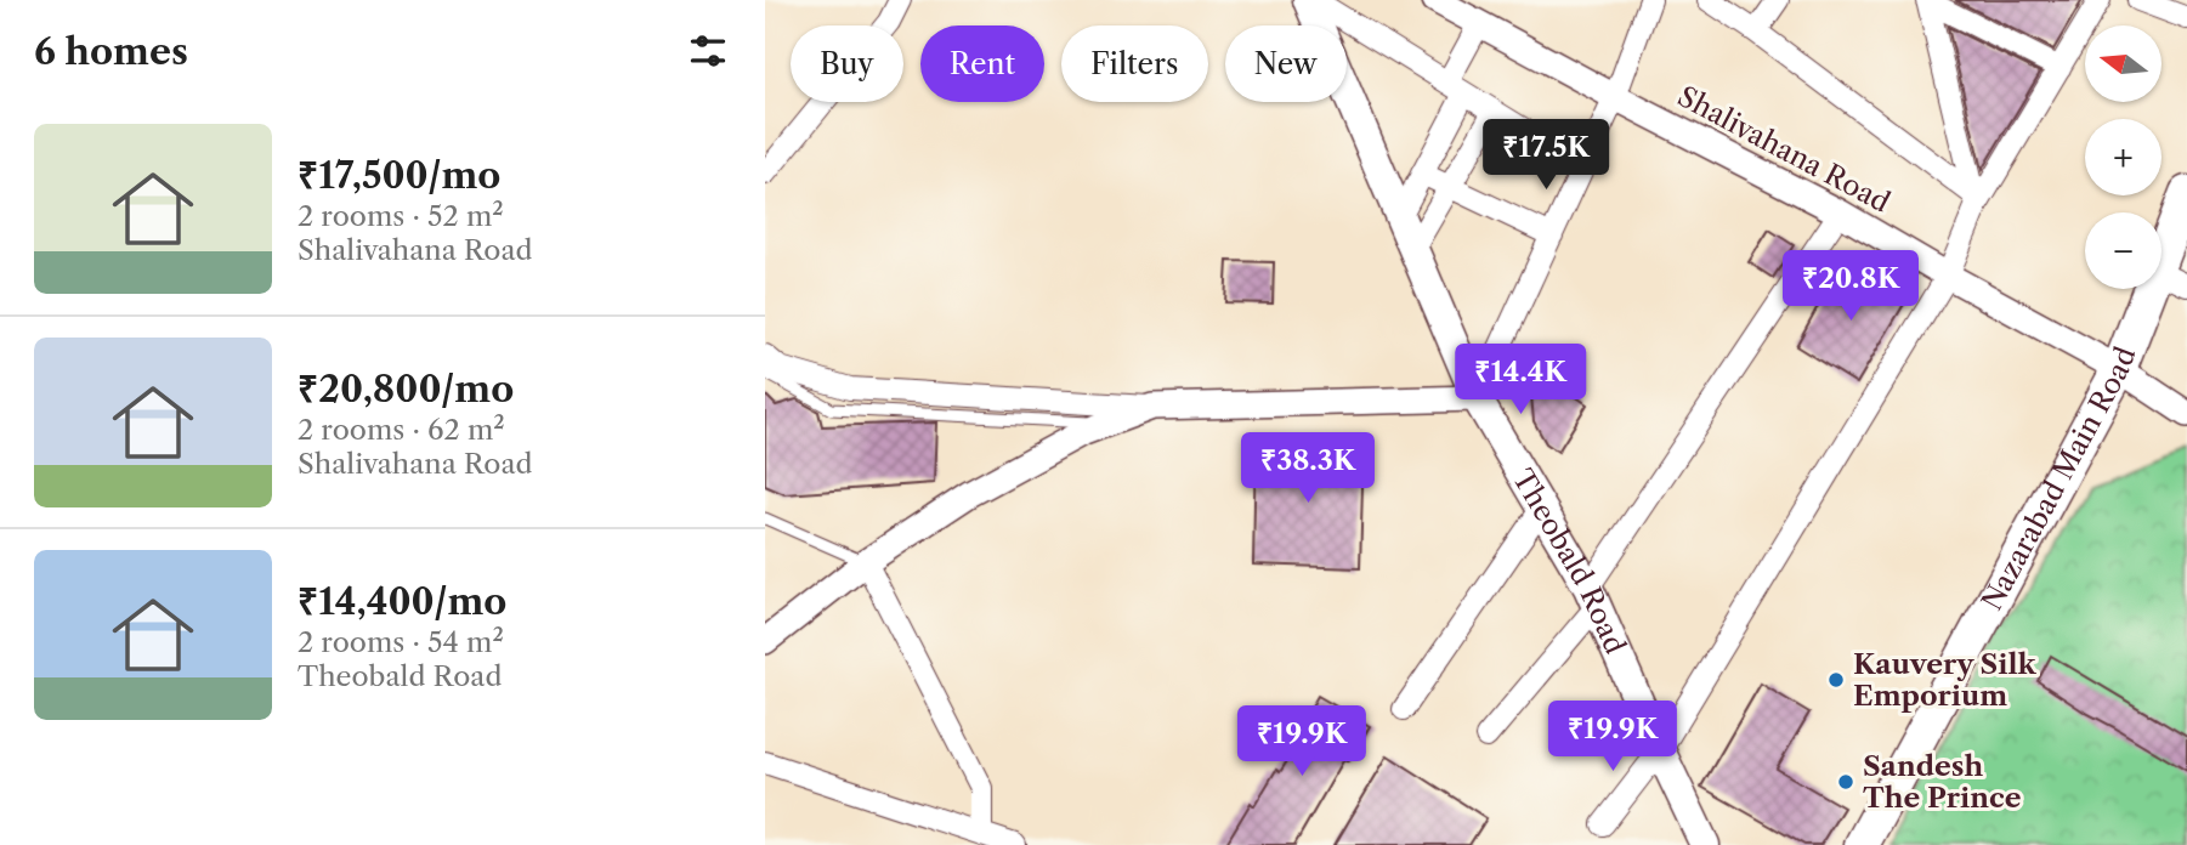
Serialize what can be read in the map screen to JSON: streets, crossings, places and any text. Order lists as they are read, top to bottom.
{
  "streets": {
    "main road": ["Nazarabad Main Road", "Theobald Road"],
    "street": ["Shalivahana Road"]
  },
  "crossings": [
    ["Shalivahana Road", "Nazarabad Main Road"]
  ],
  "places": ["Kauvery Silk Emporium", "Sandesh The Prince"],
  "north": "left",
  "page": {
    "heading": "6 homes",
    "map_buttons": ["+", "−"],
    "chip": [
      "Buy",
      "Rent",
      "Filters",
      "New"
    ],
    "list": [
      {
        "name": "₹17,500/mo",
        "note": "2 rooms · 52 m² · Shalivahana Road"
      },
      {
        "name": "₹20,800/mo",
        "note": "2 rooms · 62 m² · Shalivahana Road"
      },
      {
        "name": "₹14,400/mo",
        "note": "2 rooms · 54 m² · Theobald Road"
      }
    ],
    "price": [
      "₹17.5K",
      "₹20.8K",
      "₹14.4K",
      "₹38.3K",
      "₹19.9K",
      "₹19.9K"
    ]
  }
}
